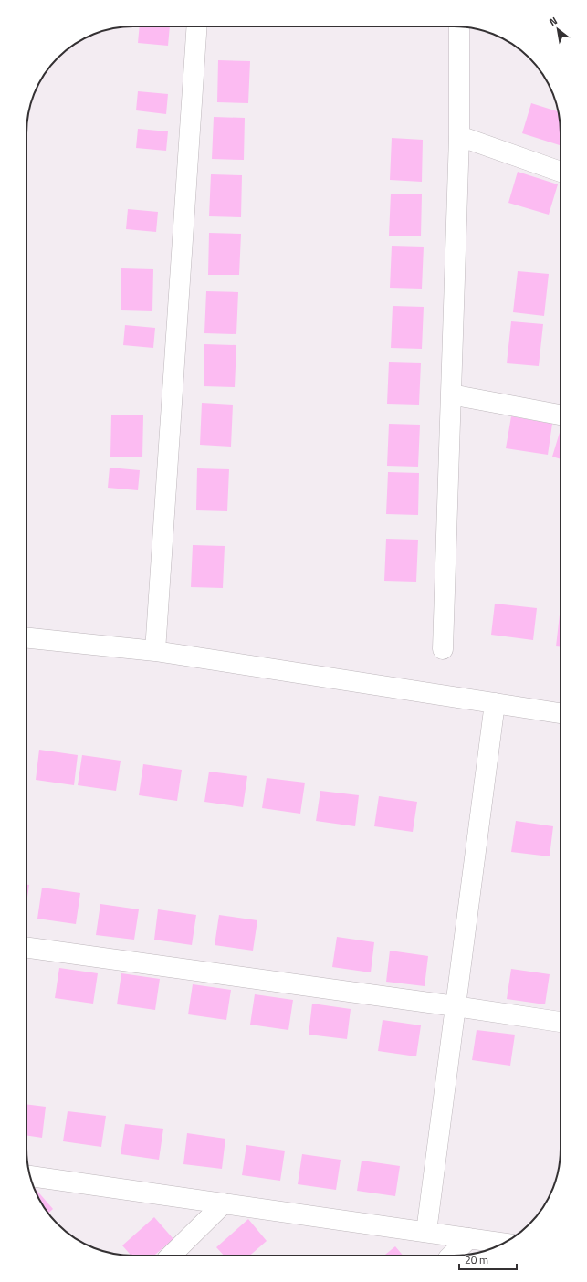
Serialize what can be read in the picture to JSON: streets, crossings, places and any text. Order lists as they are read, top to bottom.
{
  "scale_bar": "20 m",
  "north": "top left"
}
